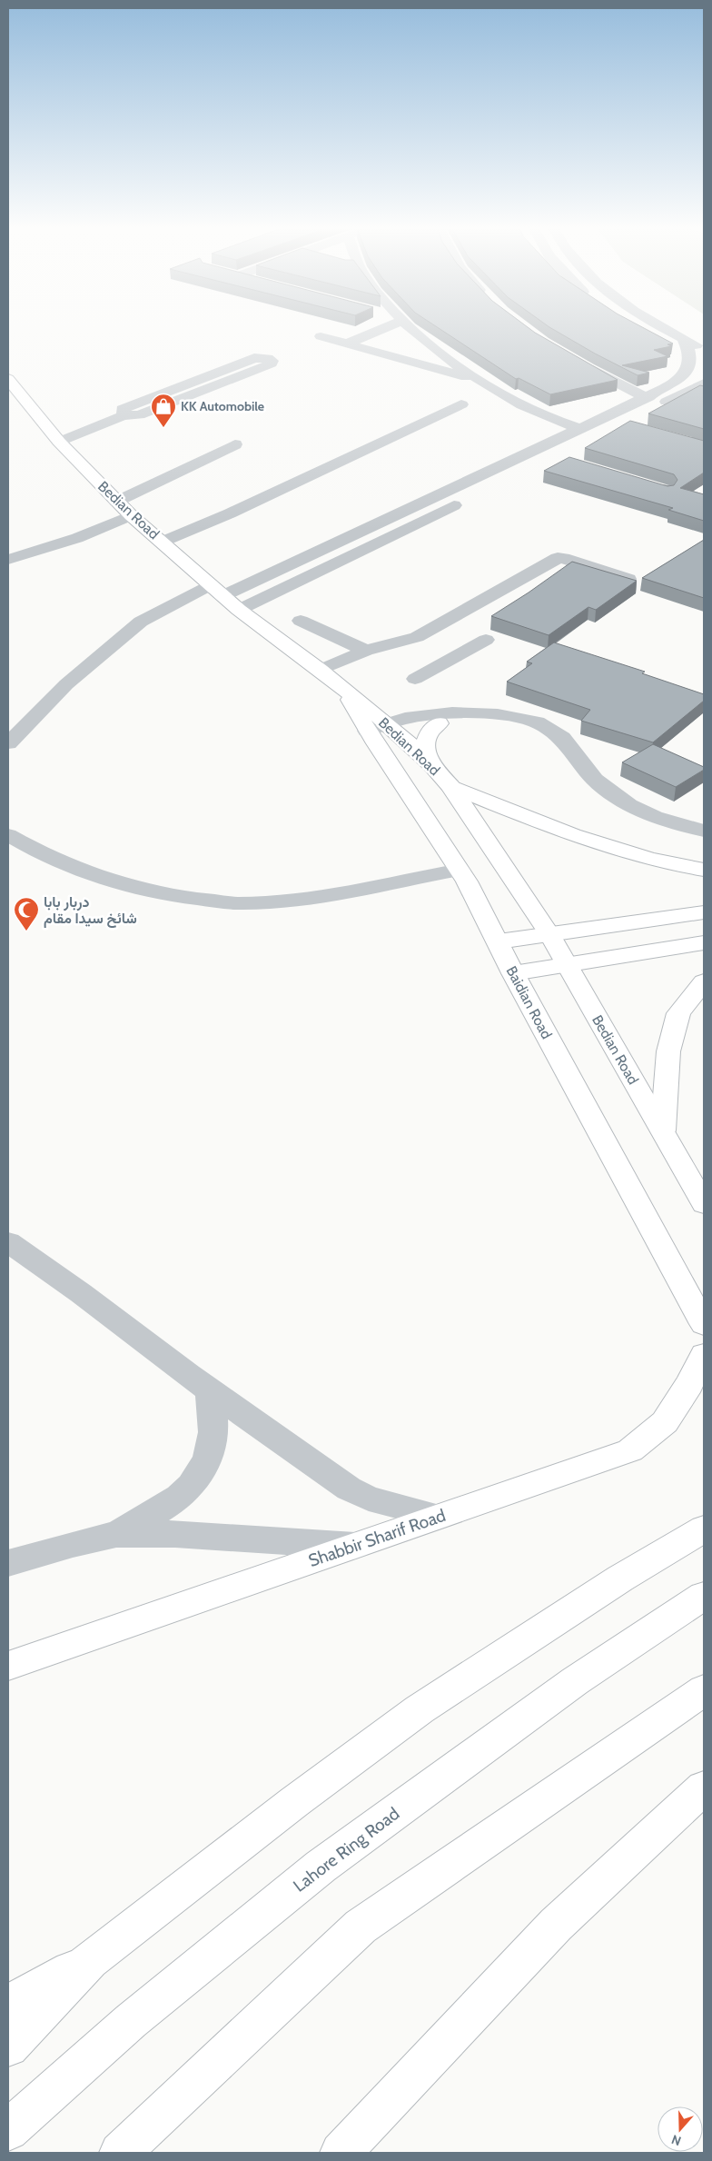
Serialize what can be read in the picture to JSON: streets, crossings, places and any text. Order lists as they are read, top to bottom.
{
  "streets": {
    "main road": [
      "Bedian Road",
      "Baidian Road",
      "Shabbir Sharif Road",
      "Lahore Ring Road"
    ]
  },
  "crossings": [
    ["Bedian Road", "Baidian Road"]
  ],
  "places": {
    "shop": ["KK Automobile"],
    "mosque": ["دربار بابا شائخ سیدا مقام"]
  },
  "north": "bottom"
}
